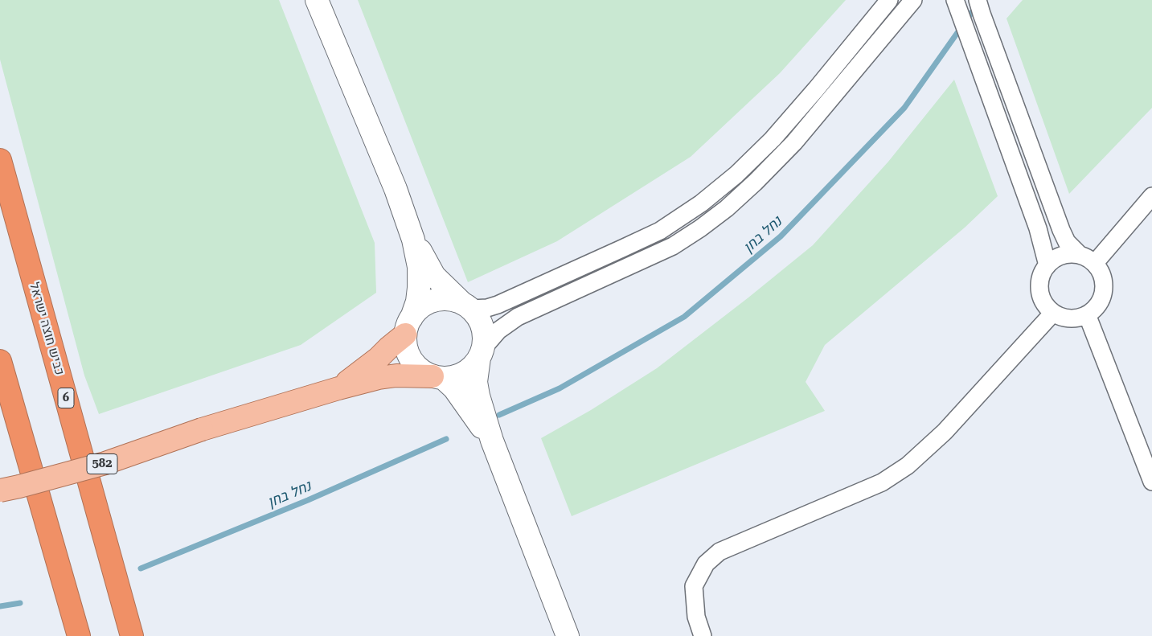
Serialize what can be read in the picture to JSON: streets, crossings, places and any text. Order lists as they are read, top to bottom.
{
  "streets": {
    "highway": ["כביש חוצה ישראל", "6"],
    "main road": ["582"]
  },
  "water": ["נחל בחן"]
}
